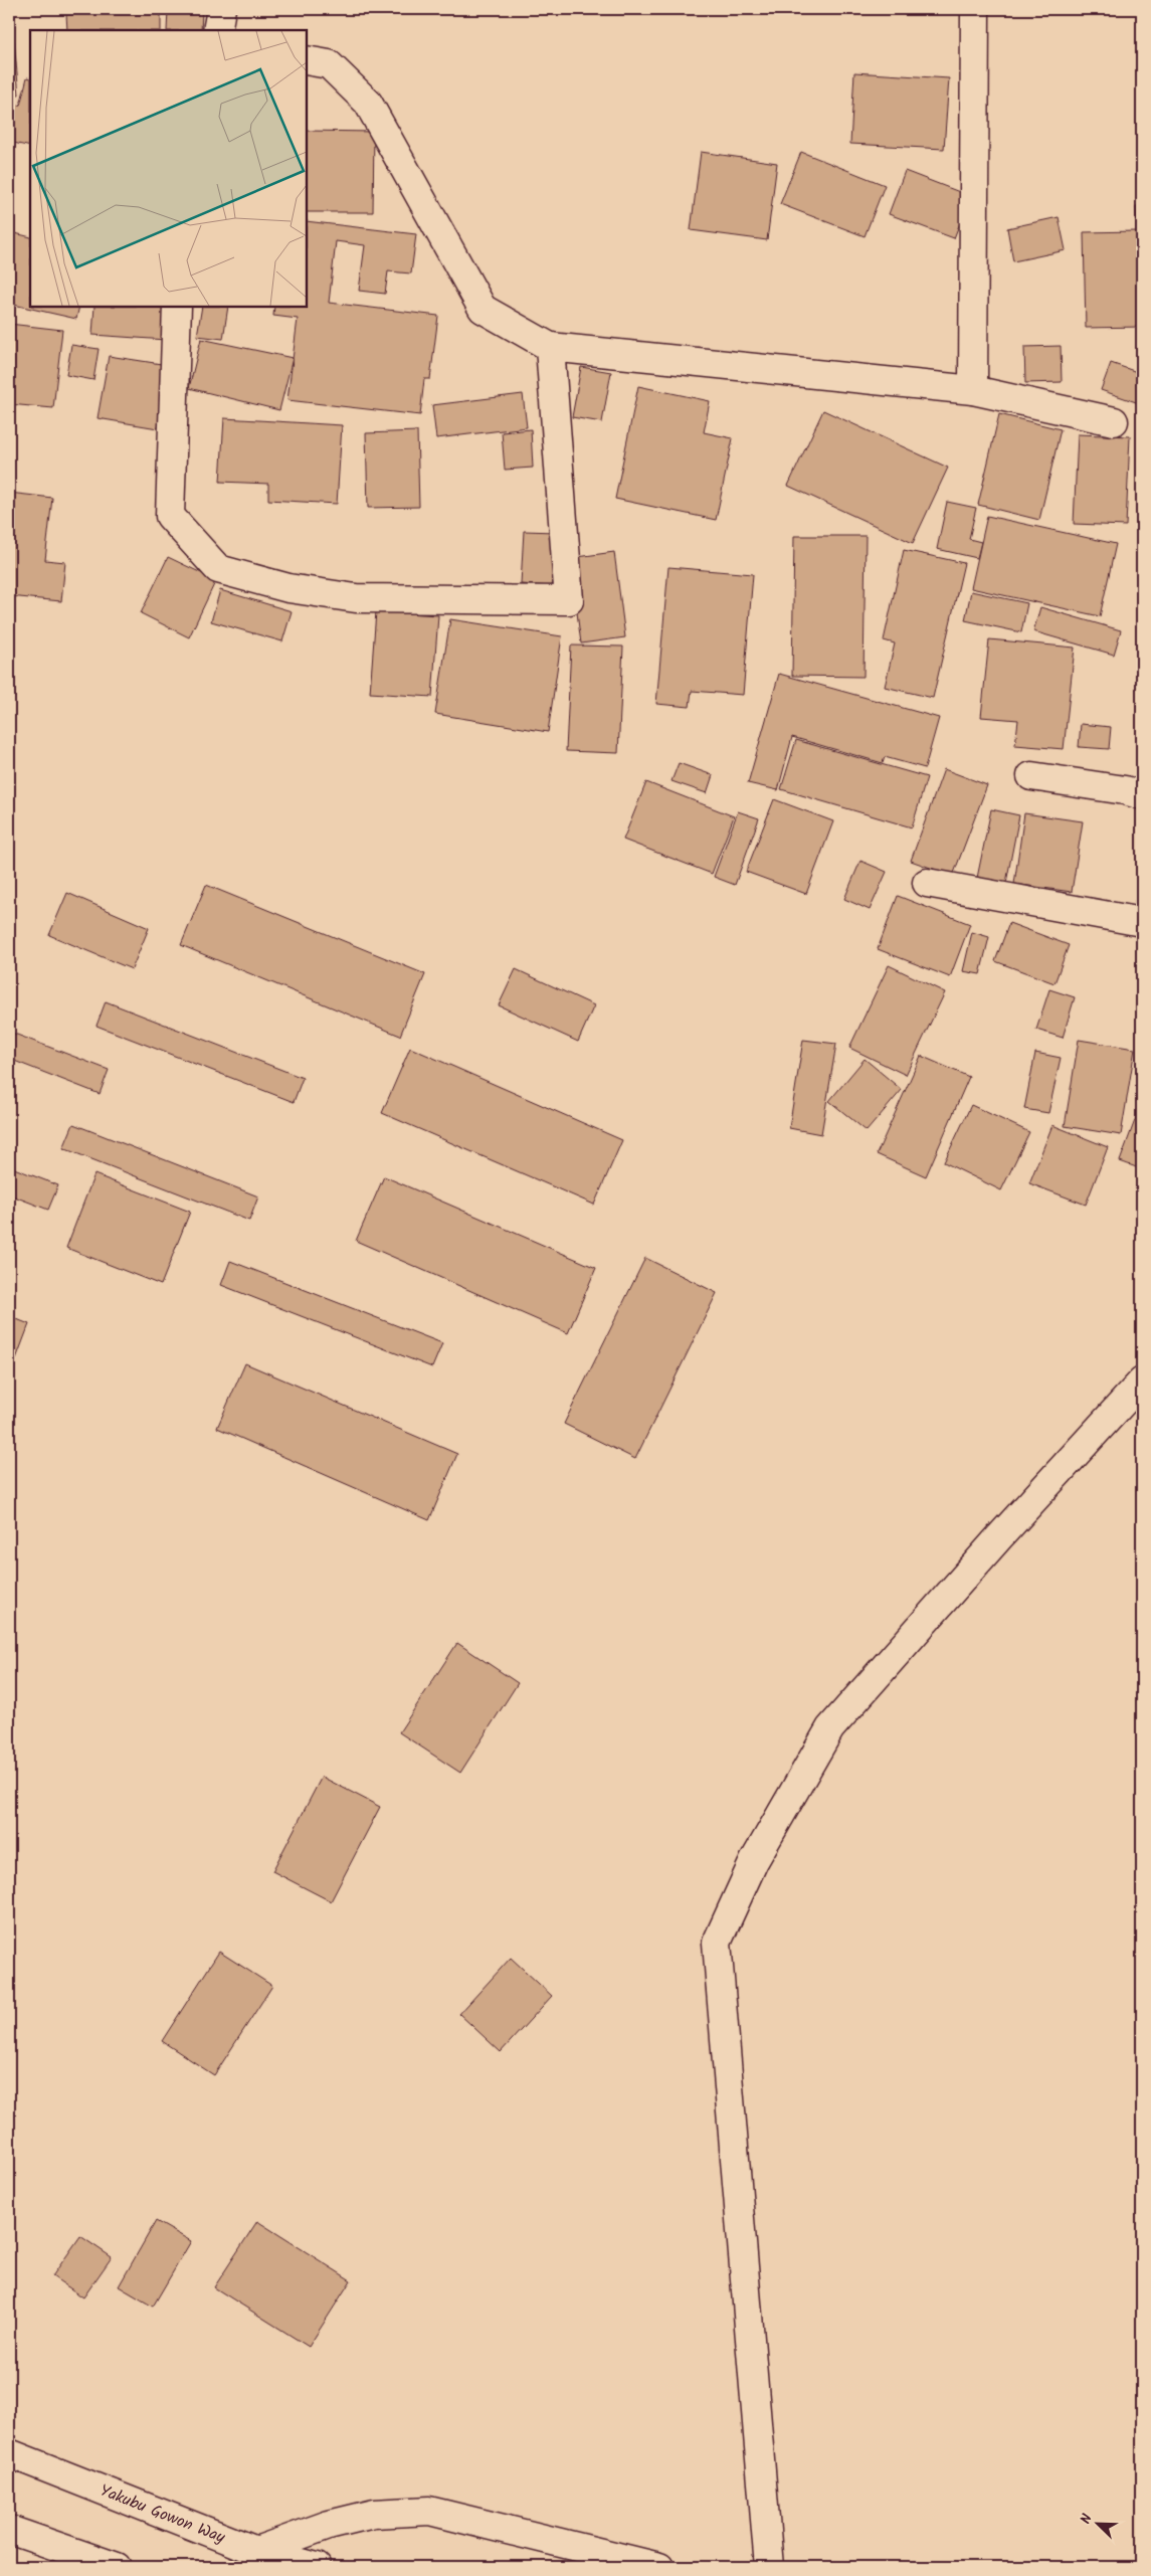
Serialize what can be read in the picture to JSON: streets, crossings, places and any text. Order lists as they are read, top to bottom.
{
  "streets": {
    "main road": ["Yakubu Gowon Way"]
  },
  "north": "top left"
}
